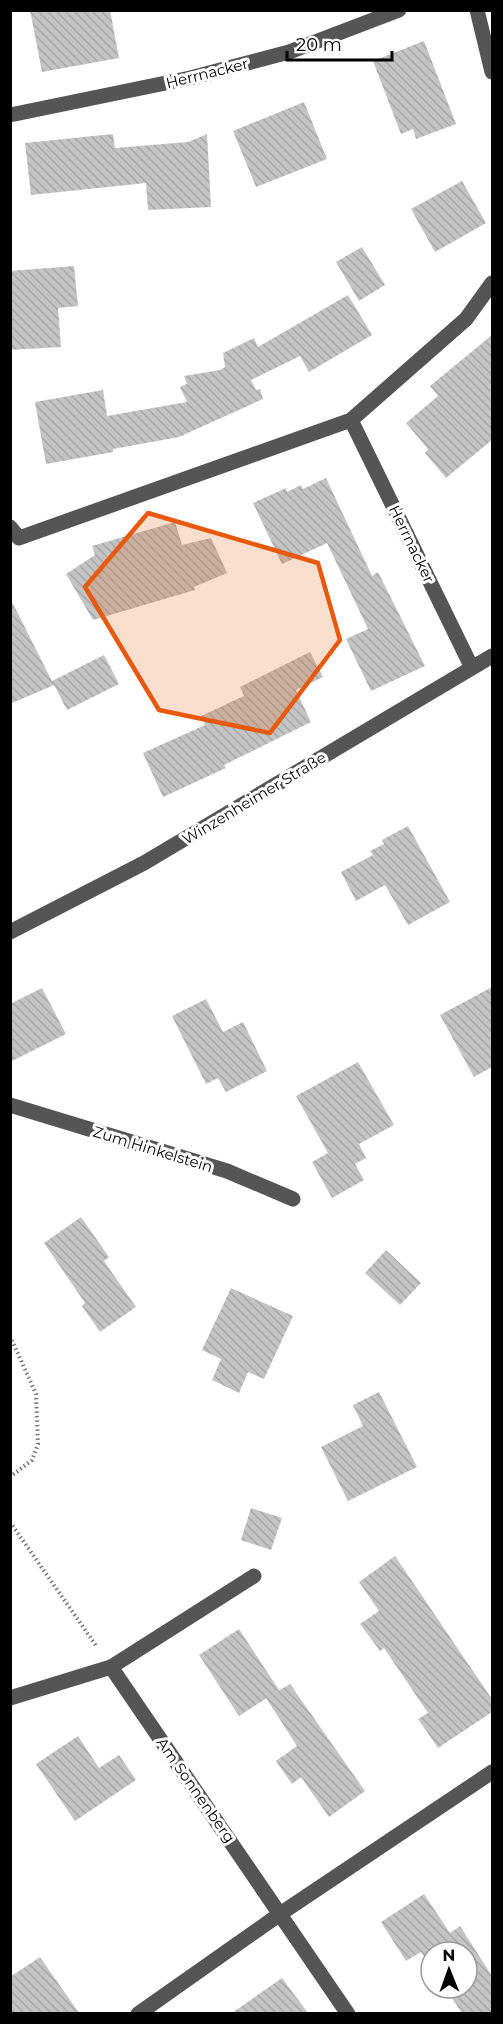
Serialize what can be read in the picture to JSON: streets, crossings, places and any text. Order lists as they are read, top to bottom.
{
  "streets": {
    "street": [
      "Herrnacker",
      "Winzenheimer Straße",
      "Zum Hinkelstein",
      "Am Sonnenberg"
    ]
  },
  "crossings": [
    ["Herrnacker", "Winzenheimer Straße"]
  ],
  "scale_bar": "20 m",
  "north": "top"
}
